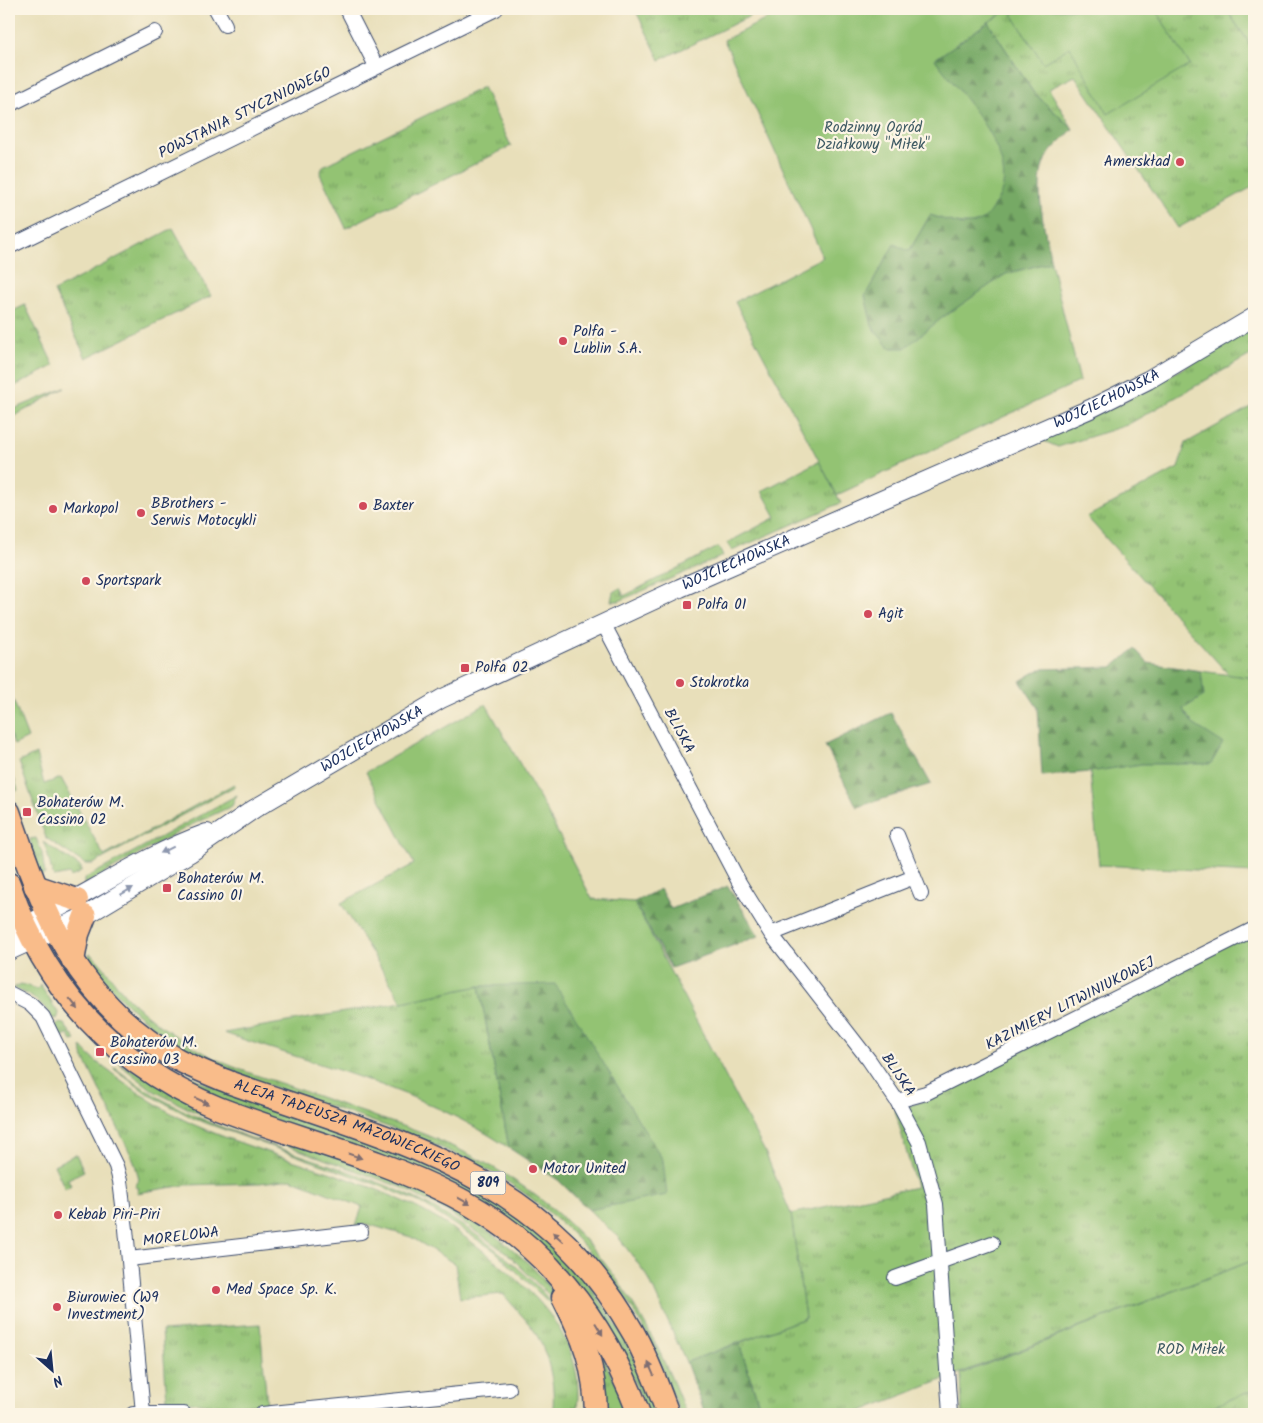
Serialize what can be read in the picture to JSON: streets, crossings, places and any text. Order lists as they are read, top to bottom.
{
  "streets": {
    "main road": ["ALEJA TADEUSZA MAZOWIECKIEGO", "809"],
    "street": [
      "POWSTANIA STYCZNIOWEGO",
      "WOJCIECHOWSKA",
      "BLISKA",
      "KAZIMIERY LITWINIUKOWEJ",
      "MORELOWA"
    ]
  },
  "crossings": [
    ["WOJCIECHOWSKA", "BLISKA"],
    ["WOJCIECHOWSKA", "ALEJA TADEUSZA MAZOWIECKIEGO"],
    ["WOJCIECHOWSKA", "809"],
    ["BLISKA", "KAZIMIERY LITWINIUKOWEJ"],
    ["ALEJA TADEUSZA MAZOWIECKIEGO", "809"]
  ],
  "parks": ["Rodzinny Ogród Działkowy \"Miłek\"", "ROD Miłek"],
  "places": {
    "other": [
      "Amerskład",
      "Polfa - Lublin S.A.",
      "Baxter",
      "Markopol",
      "BBrothers - Serwis Motocykli",
      "Sportspark",
      "Agit",
      "Stokrotka",
      "Motor United",
      "Kebab Piri-Piri",
      "Med Space Sp. K.",
      "Biurowiec (W9 Investment)"
    ],
    "transit": [
      "Polfa 01",
      "Polfa 02",
      "Bohaterów M. Cassino 02",
      "Bohaterów M. Cassino 01",
      "Bohaterów M. Cassino 03"
    ]
  },
  "north": "bottom right"
}
